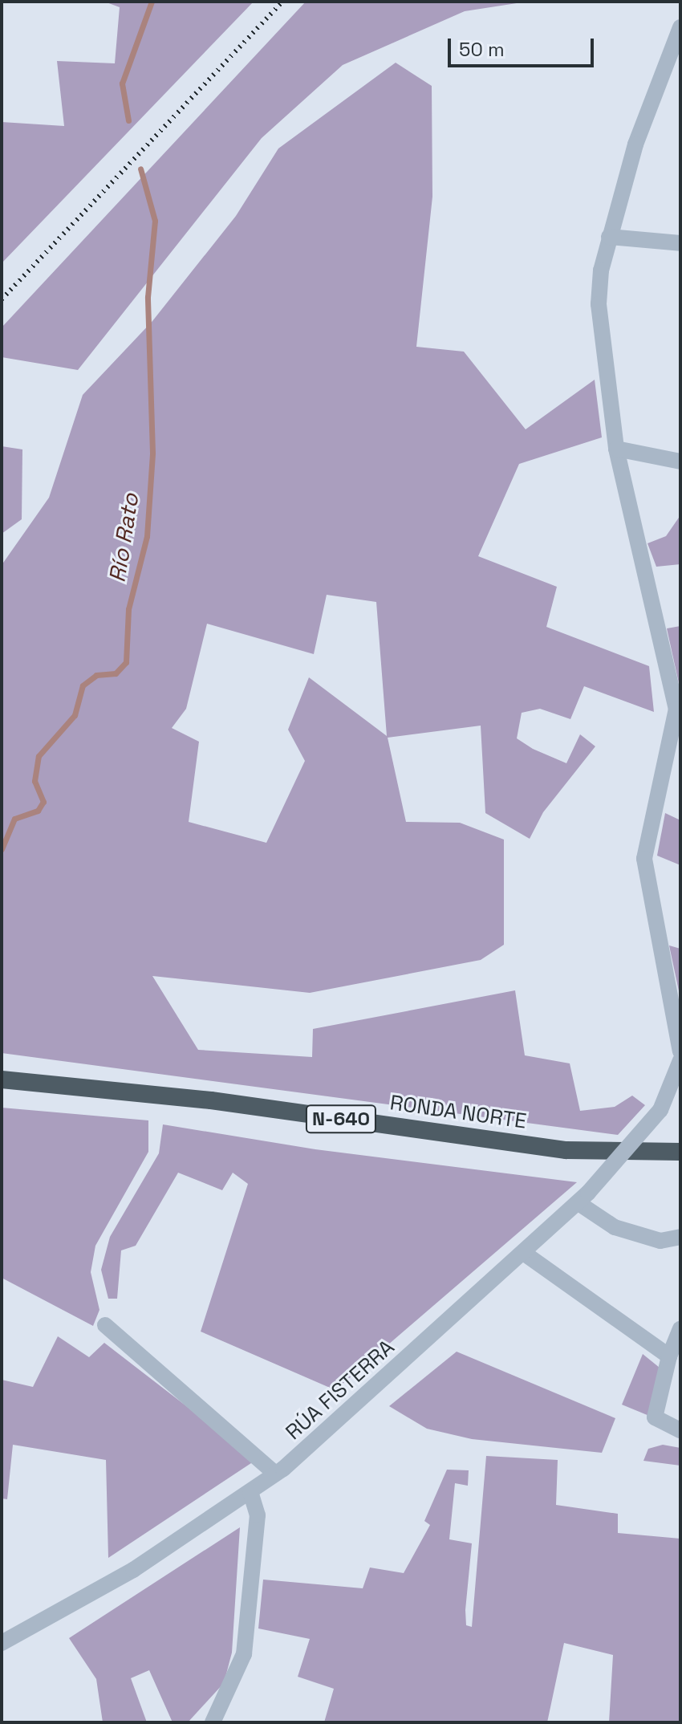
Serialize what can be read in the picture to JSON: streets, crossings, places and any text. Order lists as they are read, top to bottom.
{
  "streets": {
    "highway": ["RONDA NORTE", "N-640"],
    "street": ["RÚA FISTERRA"]
  },
  "water": ["Río Rato"],
  "scale_bar": "50 m"
}
